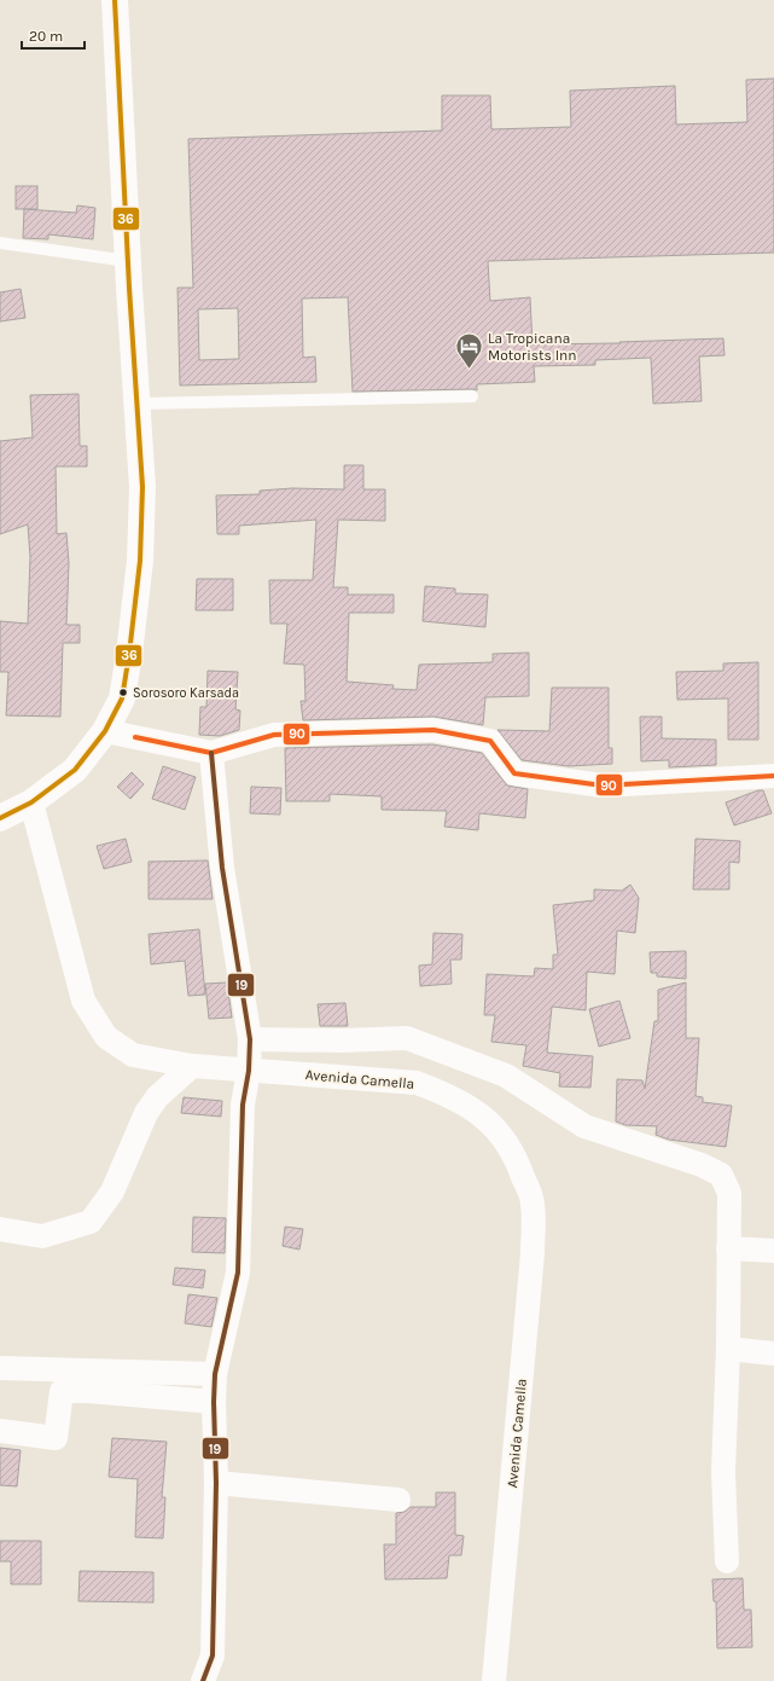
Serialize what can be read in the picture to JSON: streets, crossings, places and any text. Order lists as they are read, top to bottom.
{
  "streets": {
    "street": ["Avenida Camella"]
  },
  "places": {
    "hotel": ["La Tropicana Motorists Inn"],
    "other": ["Sorosoro Karsada"]
  },
  "lines": ["transit line 36", "transit line 90", "transit line 19"],
  "scale_bar": "20 m"
}
